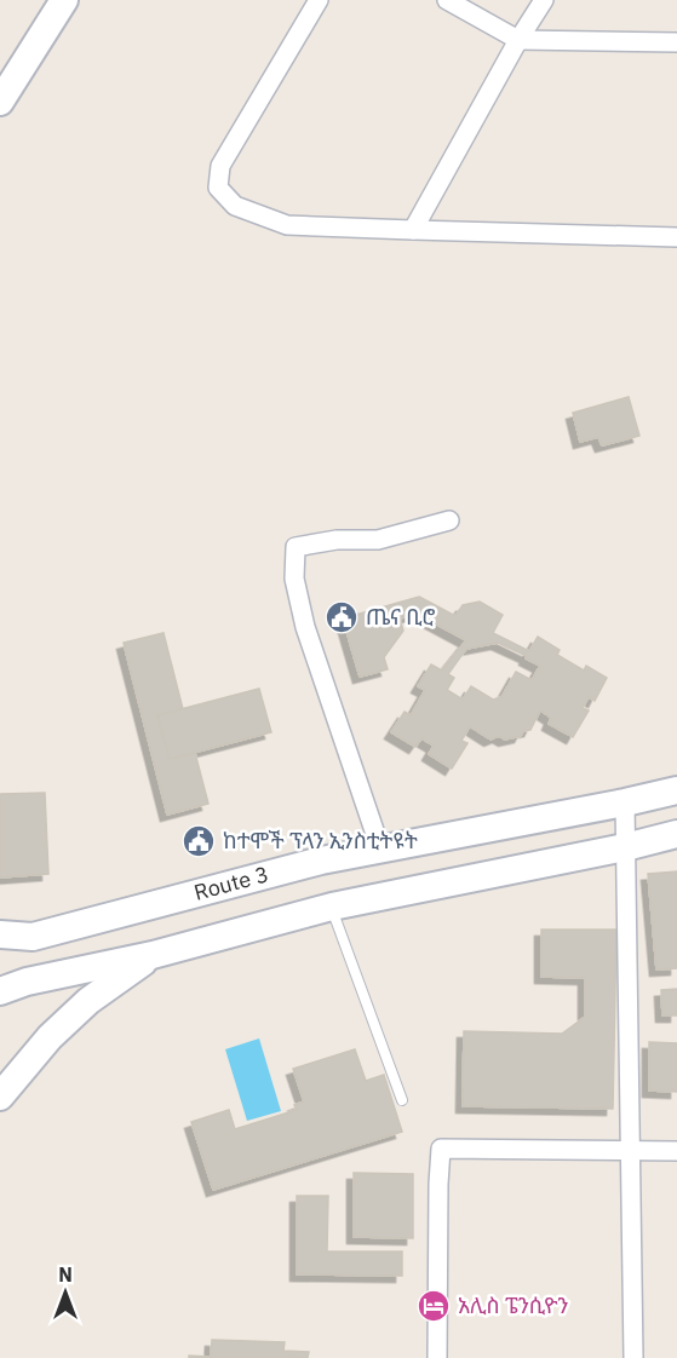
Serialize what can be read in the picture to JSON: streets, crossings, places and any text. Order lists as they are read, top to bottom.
{
  "streets": {
    "main road": ["Route 3"]
  },
  "places": {
    "public building": ["ጤና ቢሮ", "ከተሞች ፕላን ኢንስቲትዩት"],
    "hotel": ["አሊስ ፔንሲዮን"]
  },
  "north": "top"
}
